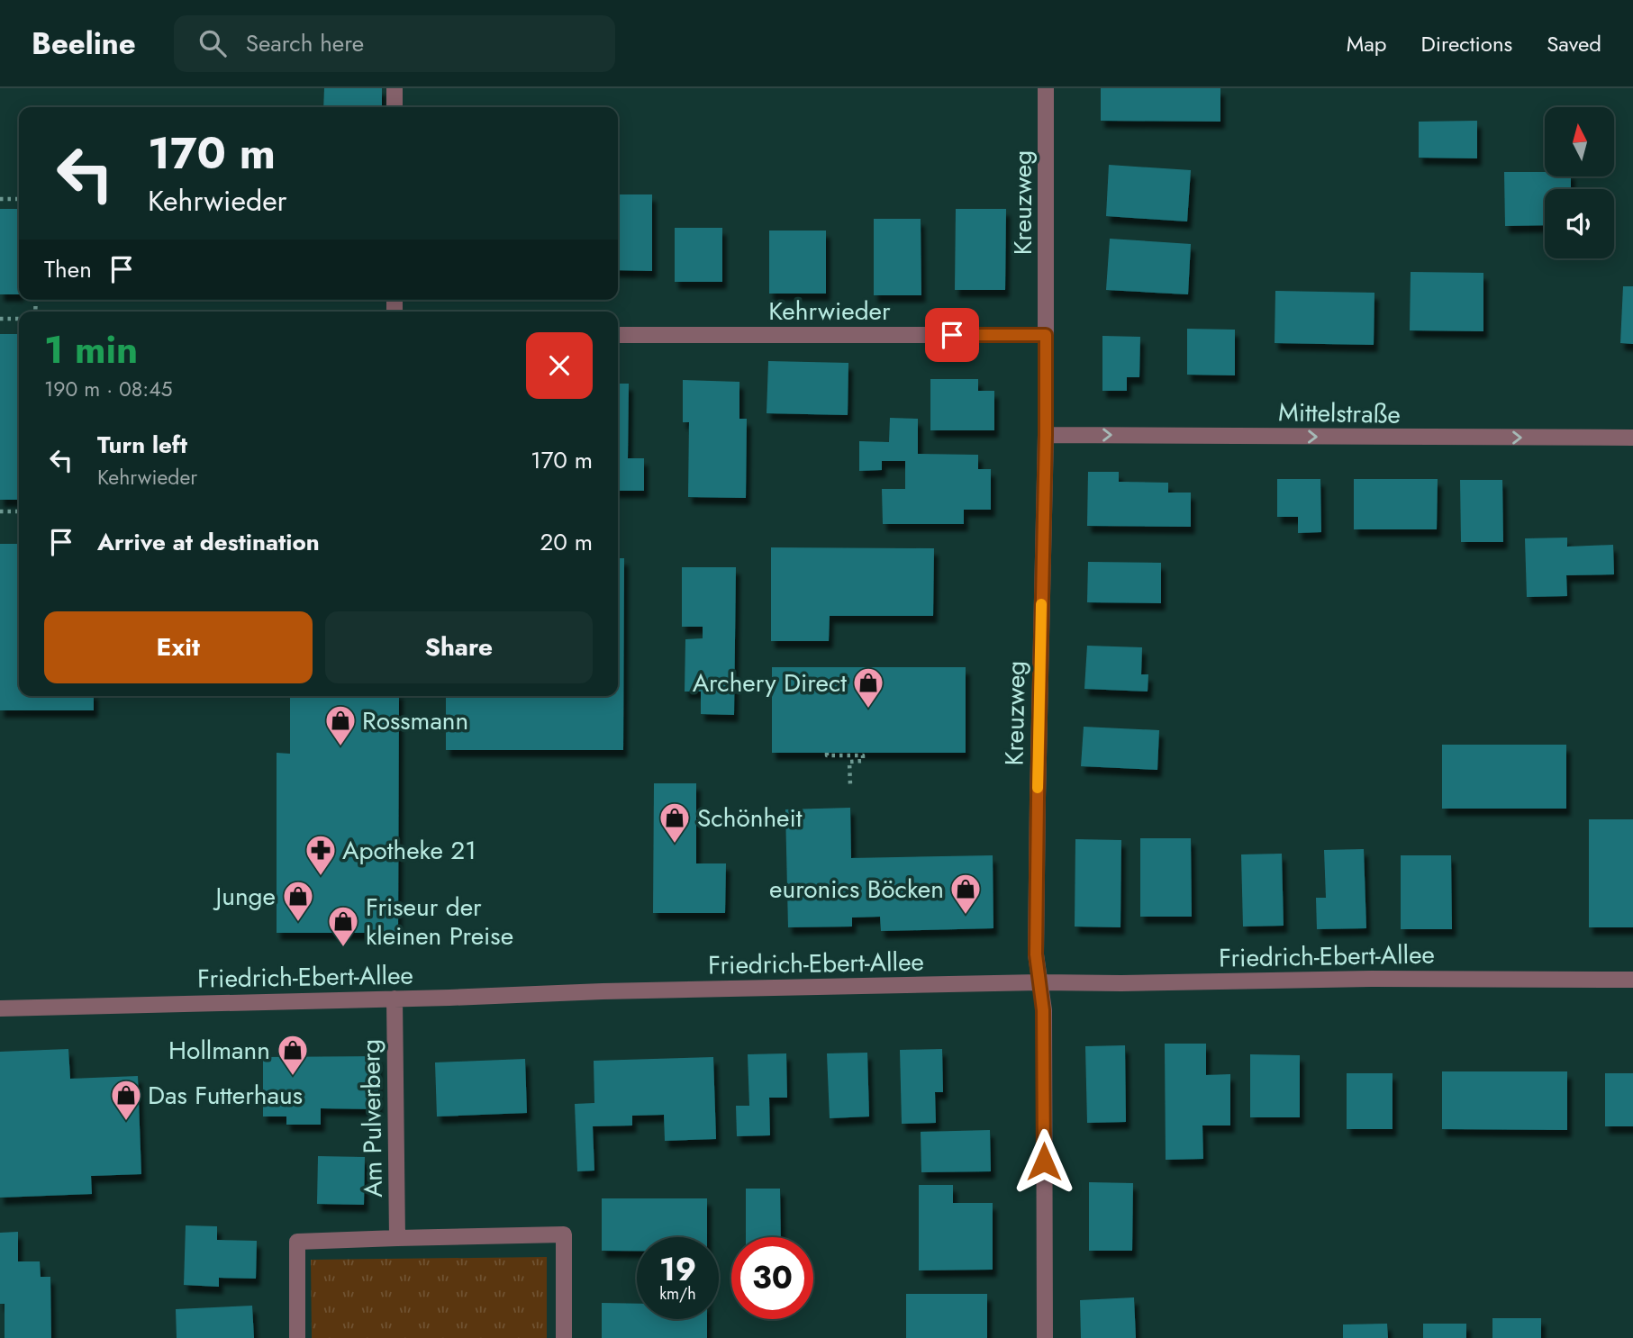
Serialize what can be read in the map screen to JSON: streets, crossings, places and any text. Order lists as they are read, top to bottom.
{
  "streets": {
    "street": [
      "Kreuzweg",
      "Kehrwieder",
      "Mittelstraße",
      "Friedrich-Ebert-Allee",
      "Am Pulverberg"
    ]
  },
  "crossings": [
    ["Kreuzweg", "Kehrwieder"],
    ["Kreuzweg", "Mittelstraße"],
    ["Kreuzweg", "Friedrich-Ebert-Allee"],
    ["Friedrich-Ebert-Allee", "Am Pulverberg"]
  ],
  "one_way": ["Mittelstraße"],
  "places": {
    "shop": [
      "Archery Direct",
      "Rossmann",
      "Schönheit",
      "euronics Böcken",
      "Junge",
      "Friseur der kleinen Preise",
      "Hollmann",
      "Das Futterhaus"
    ],
    "pharmacy": ["Apotheke 21"]
  },
  "north": "top",
  "page": {
    "header": "Beeline",
    "search": "Search here",
    "nav": ["Map", "Directions", "Saved"],
    "turn": ["170 m", "Kehrwieder"],
    "then": "Then",
    "heading": ["1 min", "190 m · 08:45"],
    "list": [
      {
        "name": "Turn left",
        "note": "Kehrwieder",
        "value": "170 m"
      },
      {
        "name": "Arrive at destination",
        "value": "20 m"
      }
    ],
    "buttons": ["Exit", "Share"],
    "speed": "19 km/h",
    "limit": "30"
  }
}
